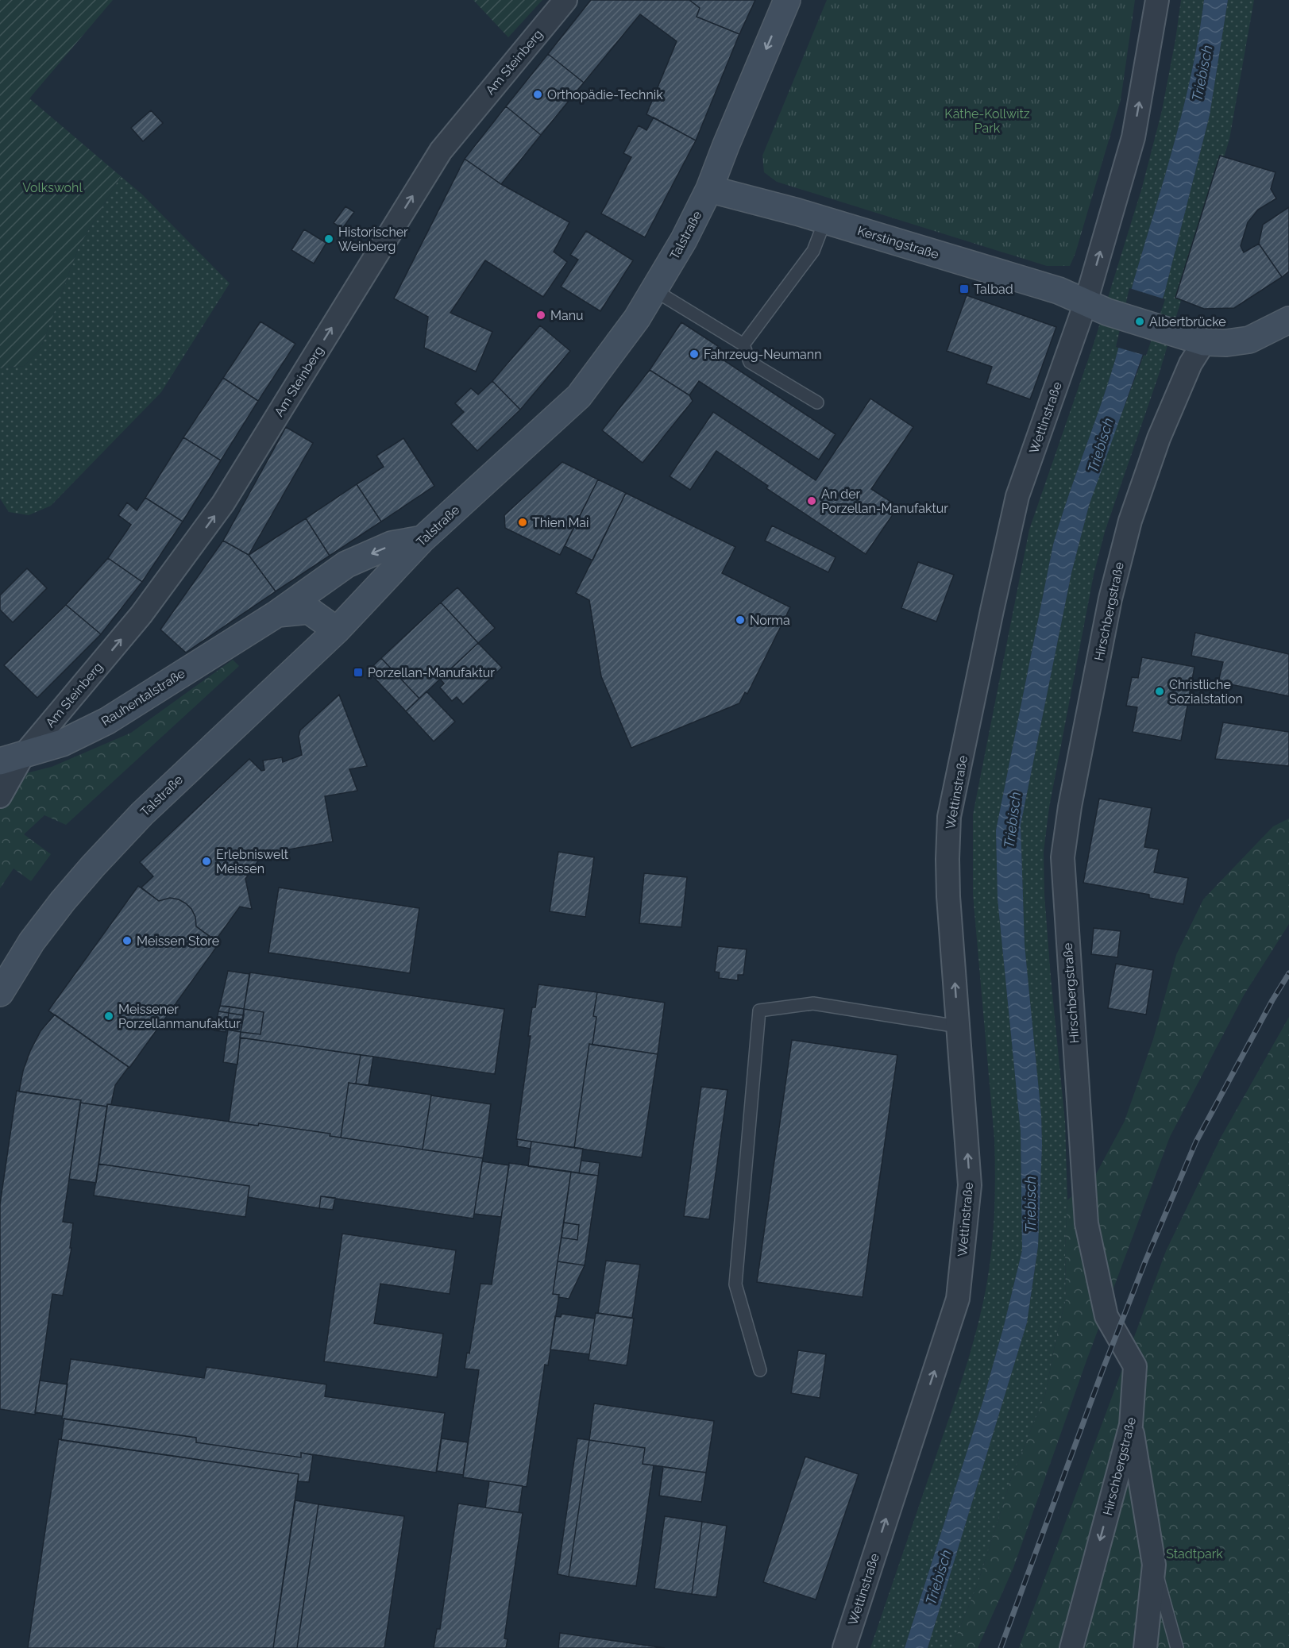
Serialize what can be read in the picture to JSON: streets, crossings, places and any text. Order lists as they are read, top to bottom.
{
  "streets": {
    "main road": ["Talstraße", "Kerstingstraße", "Rauhentalstraße"],
    "street": ["Am Steinberg", "Wettinstraße", "Hirschbergstraße"]
  },
  "crossings": [
    ["Am Steinberg", "Rauhentalstraße"],
    ["Talstraße", "Kerstingstraße"],
    ["Talstraße", "Rauhentalstraße"],
    ["Kerstingstraße", "Wettinstraße"]
  ],
  "one_way": ["Am Steinberg", "Wettinstraße"],
  "water": ["Triebisch"],
  "parks": ["Käthe-Kollwitz Park", "Volkswohl", "Stadtpark"],
  "places": {
    "other": [
      "Orthopädie-Technik",
      "Historischer Weinberg",
      "Manu",
      "Albertbrücke",
      "Fahrzeug-Neumann",
      "An der Porzellan-Manufaktur",
      "Thien Mai",
      "Norma",
      "Christliche Sozialstation",
      "Erlebniswelt Meissen",
      "Meissen Store",
      "Meissener Porzellanmanufaktur"
    ],
    "transit": ["Talbad", "Porzellan-Manufaktur"]
  }
}
